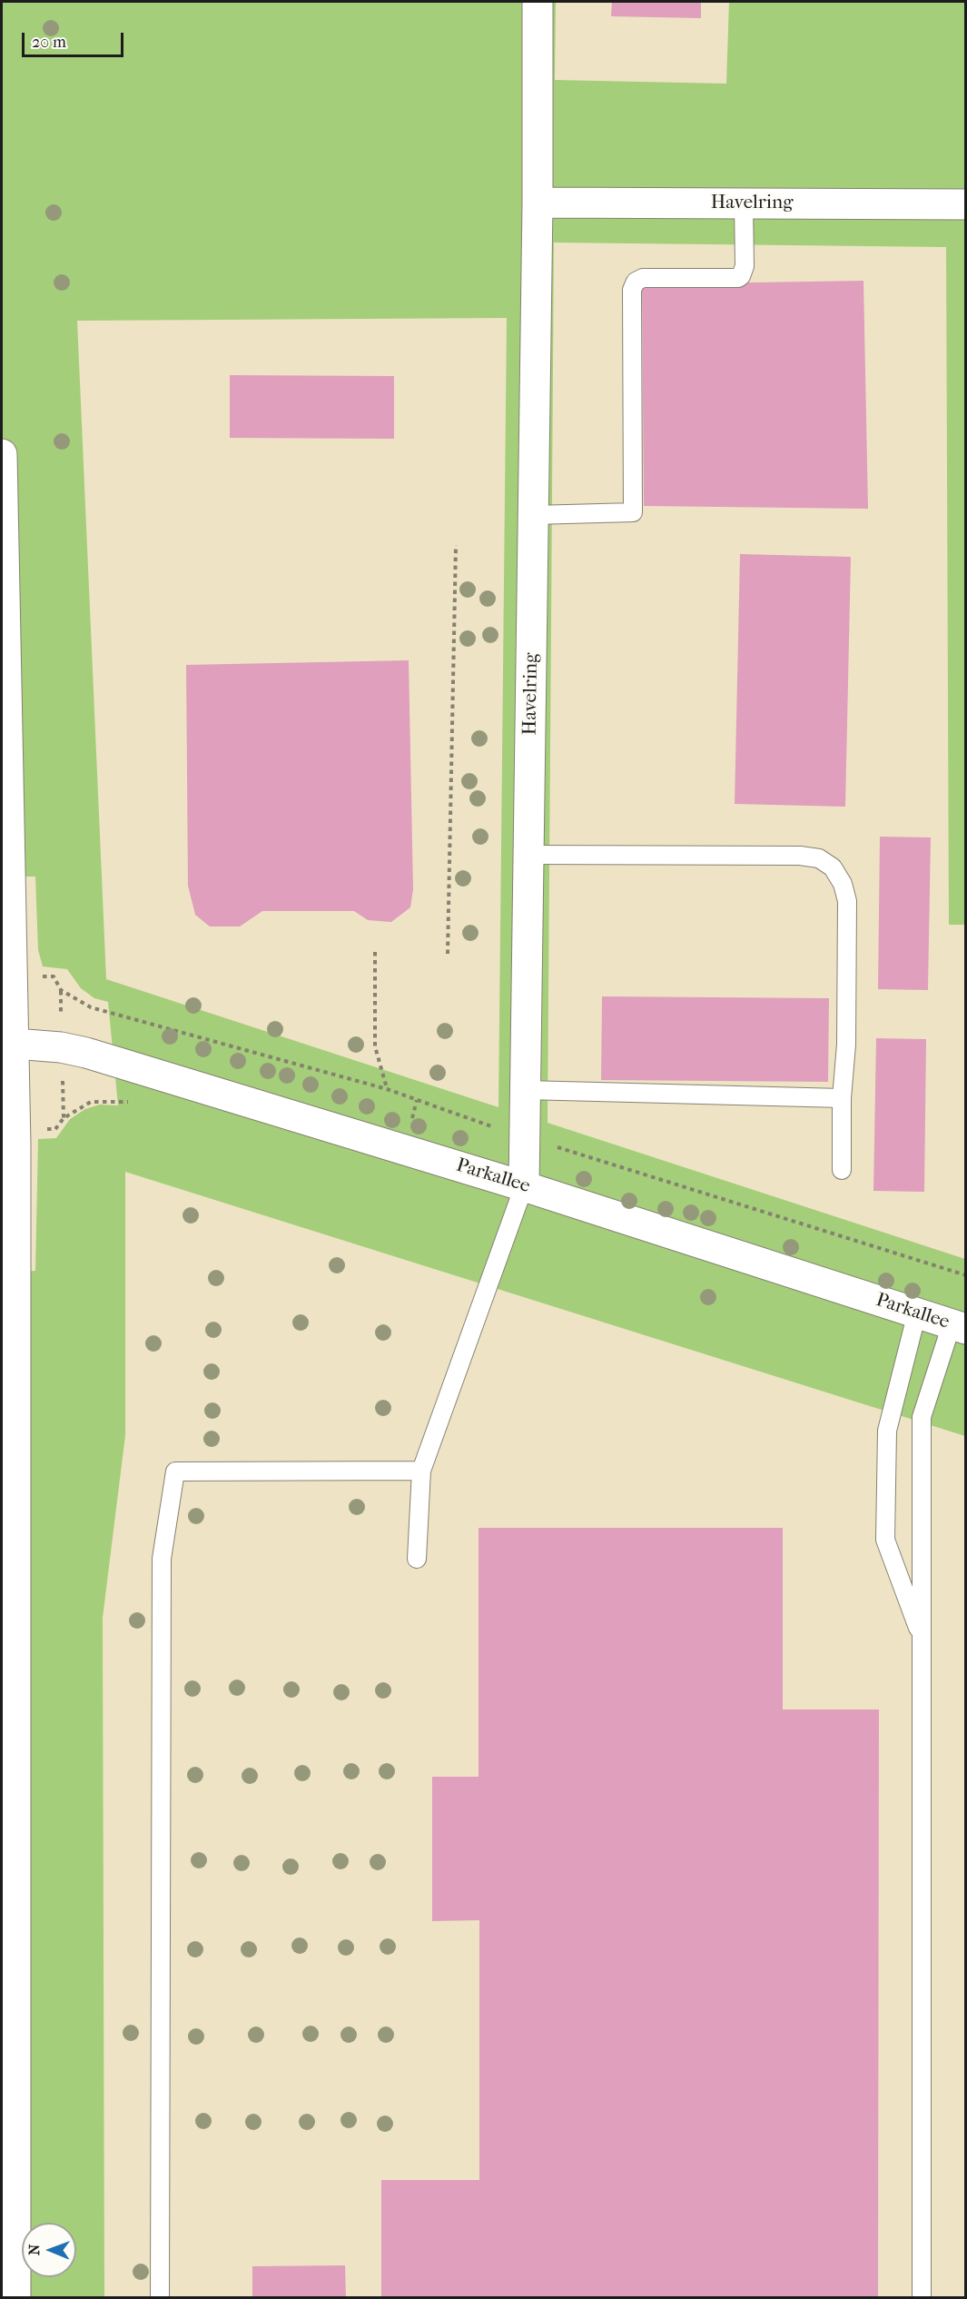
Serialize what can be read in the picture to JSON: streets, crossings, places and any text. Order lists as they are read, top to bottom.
{
  "streets": {
    "street": ["Havelring", "Parkallee"]
  },
  "crossings": [
    ["Havelring", "Parkallee"]
  ],
  "scale_bar": "20 m",
  "north": "left"
}
